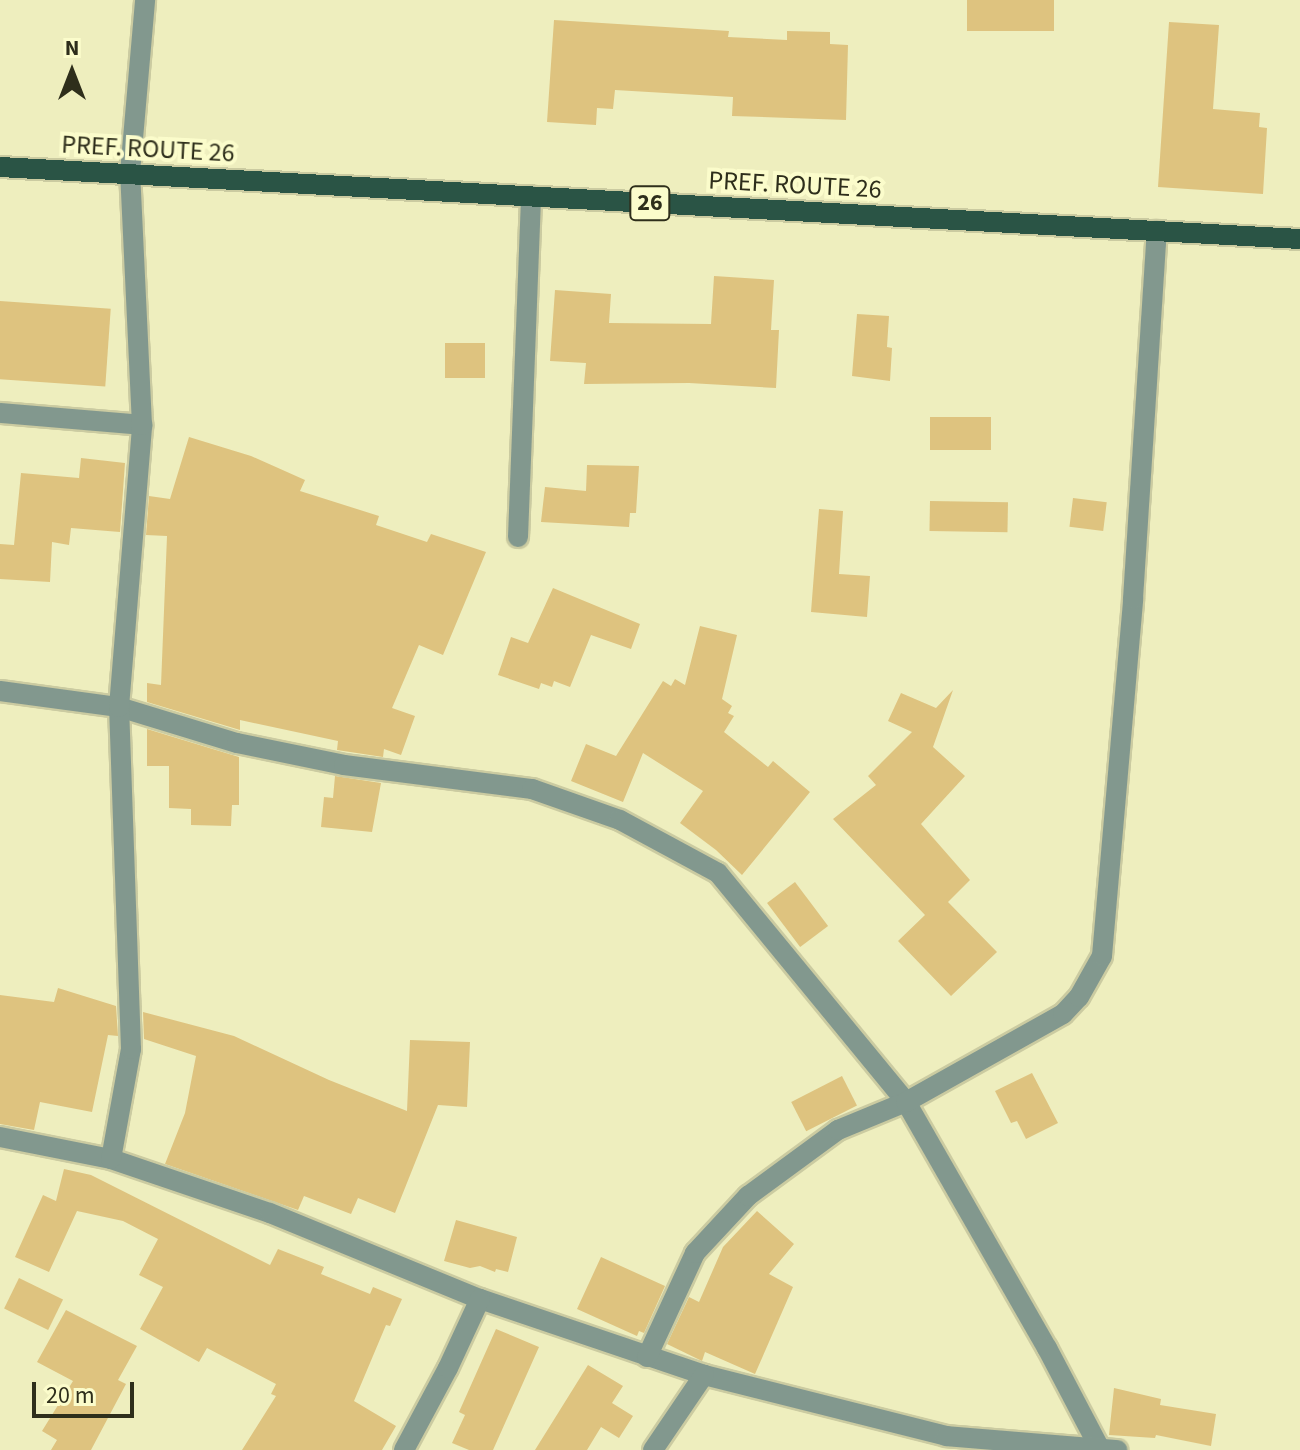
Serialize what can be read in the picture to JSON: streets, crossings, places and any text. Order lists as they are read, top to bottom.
{
  "streets": {
    "main road": ["PREF. ROUTE 26", "26"]
  },
  "scale_bar": "20 m",
  "north": "top"
}
